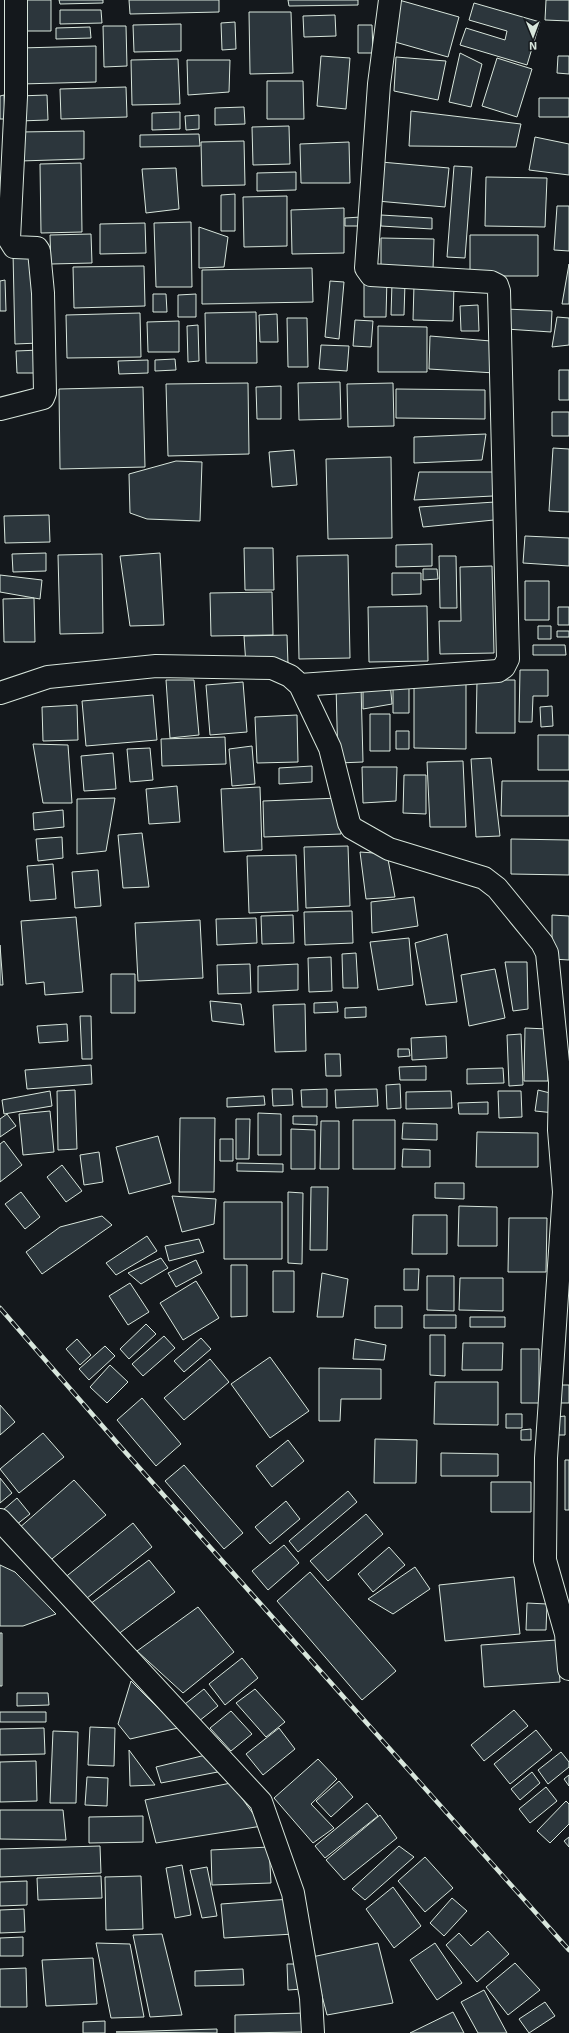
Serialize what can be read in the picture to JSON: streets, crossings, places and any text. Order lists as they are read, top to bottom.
{
  "north": "bottom"
}
